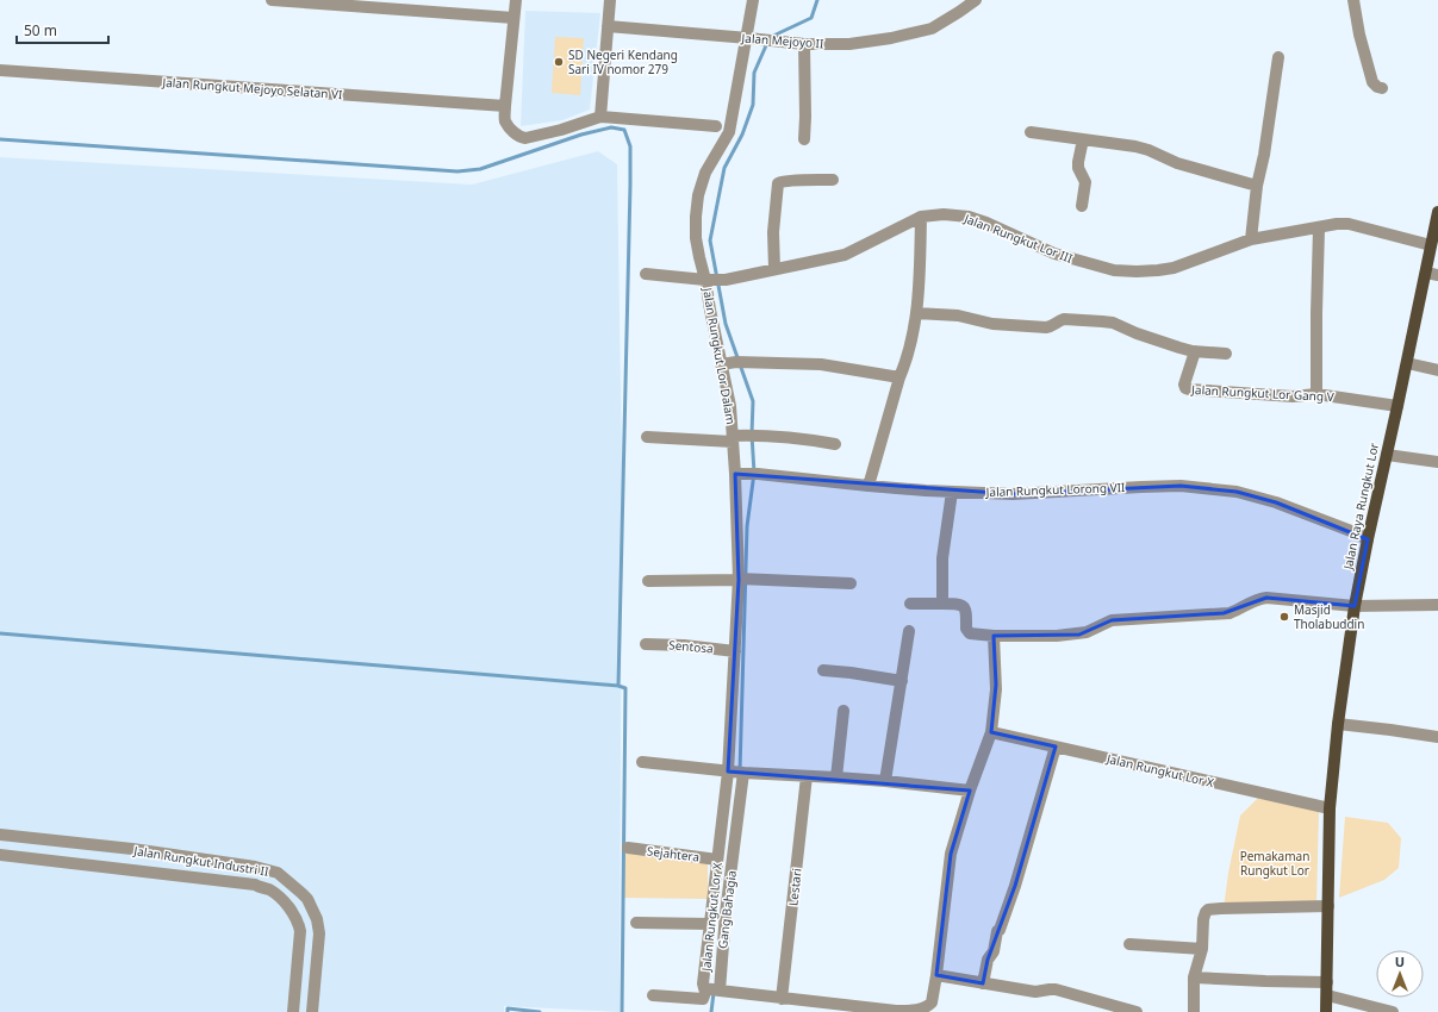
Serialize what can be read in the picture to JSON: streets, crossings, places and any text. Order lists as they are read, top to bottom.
{
  "streets": {
    "main road": ["Jalan Raya Rungkut Lor"],
    "street": [
      "Jalan Mejoyo II",
      "Jalan Rungkut Mejoyo Selatan VI",
      "Jalan Rungkut Lor III",
      "Jalan Rungkut Lor Dalam",
      "Jalan Rungkut Lor Gang V",
      "Jalan Rungkut Lorong VII",
      "Sentosa",
      "Jalan Rungkut Lor X",
      "Sejahtera",
      "Jalan Rungkut Industri II",
      "Lestari",
      "Gang Bahagia"
    ]
  },
  "crossings": [
    ["Jalan Mejoyo II", "Jalan Rungkut Lor Dalam"],
    ["Jalan Rungkut Lor III", "Jalan Rungkut Lor Dalam"],
    ["Jalan Rungkut Lor III", "Jalan Raya Rungkut Lor"],
    ["Jalan Rungkut Lor Dalam", "Jalan Rungkut Lorong VII"],
    ["Jalan Rungkut Lor Dalam", "Sentosa"],
    ["Jalan Rungkut Lor Dalam", "Jalan Rungkut Lor X"],
    ["Jalan Rungkut Lor Dalam", "Gang Bahagia"],
    ["Jalan Rungkut Lor Gang V", "Jalan Raya Rungkut Lor"],
    ["Jalan Rungkut Lorong VII", "Jalan Raya Rungkut Lor"],
    ["Jalan Raya Rungkut Lor", "Jalan Rungkut Lor X"],
    ["Jalan Rungkut Lor X", "Sejahtera"],
    ["Jalan Rungkut Lor X", "Gang Bahagia"]
  ],
  "parks": ["Pemakaman Rungkut Lor"],
  "places": ["SD Negeri Kendang Sari IV nomor 279", "Masjid Tholabuddin"],
  "scale_bar": "50 m",
  "north": "top"
}
